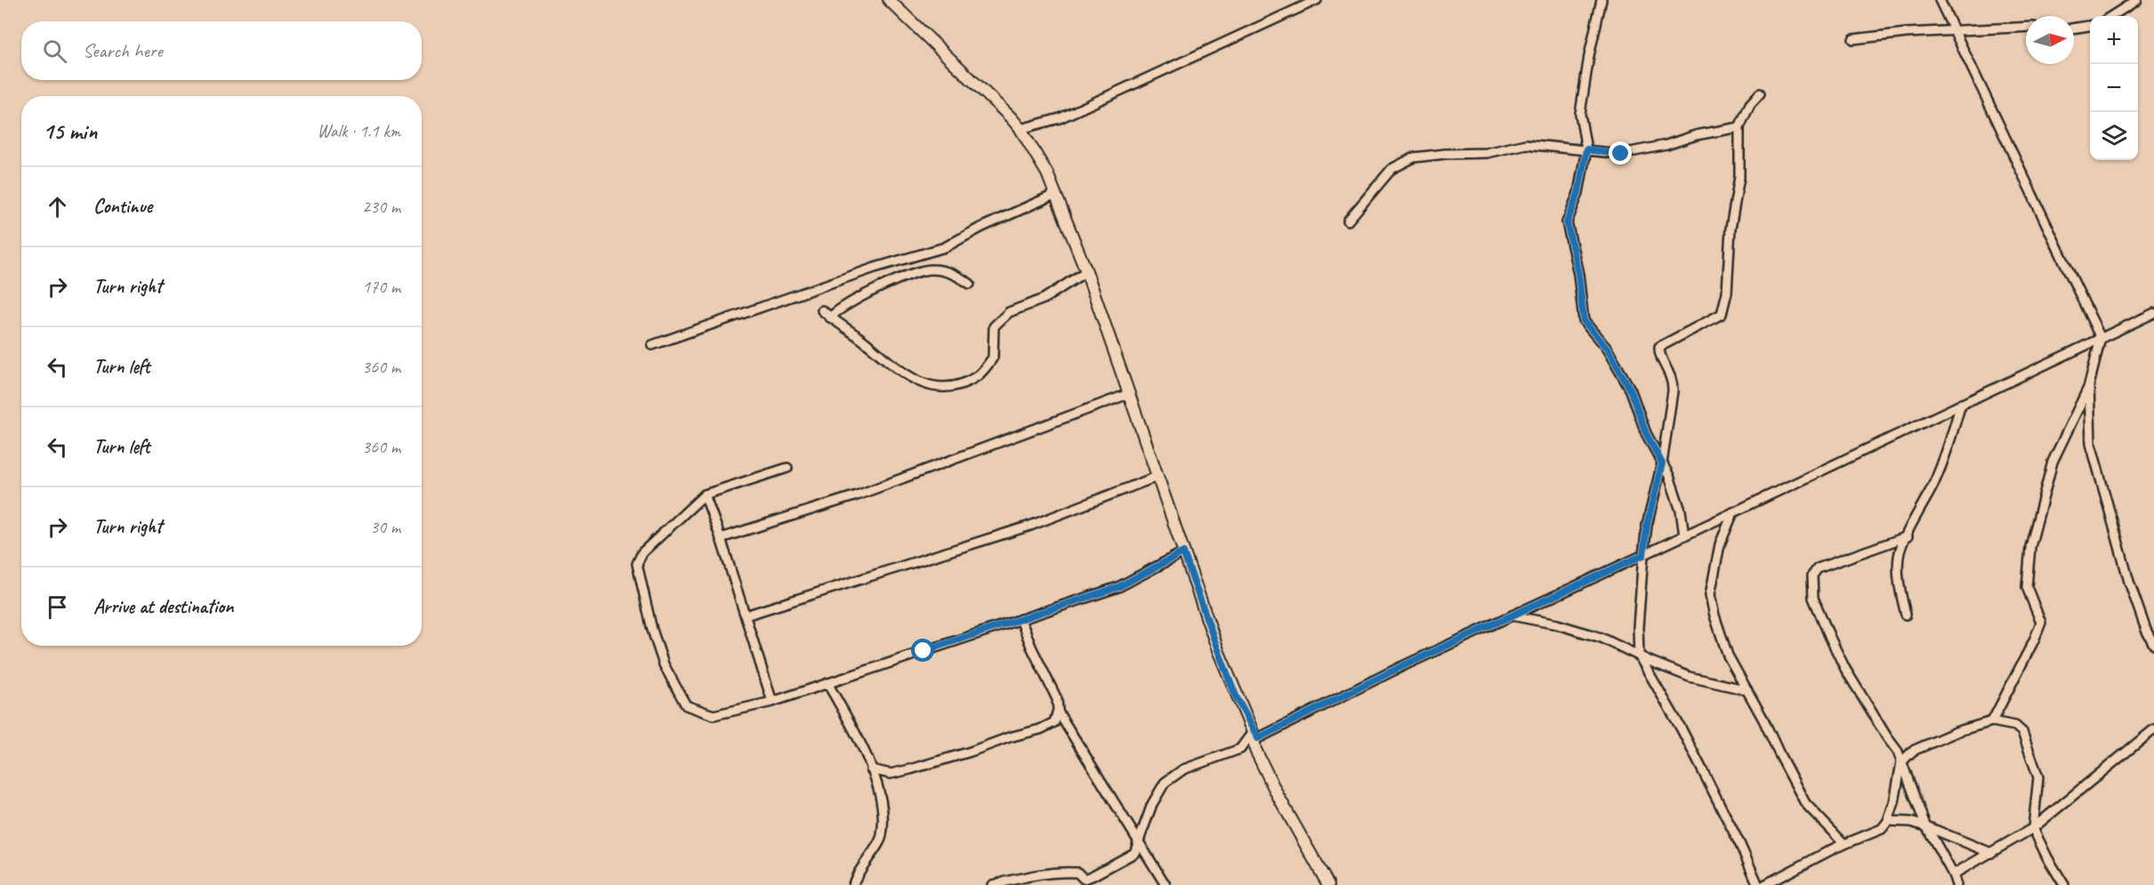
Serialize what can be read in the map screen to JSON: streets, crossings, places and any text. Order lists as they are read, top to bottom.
{
  "north": "right",
  "page": {
    "map_buttons": ["+", "−"],
    "search": "Search here",
    "heading": ["15 min", "Walk · 1.1 km"],
    "list": [
      ["Continue", "230 m"],
      ["Turn right", "170 m"],
      ["Turn left", "360 m"],
      ["Turn left", "360 m"],
      ["Turn right", "30 m"],
      "Arrive at destination"
    ]
  }
}
